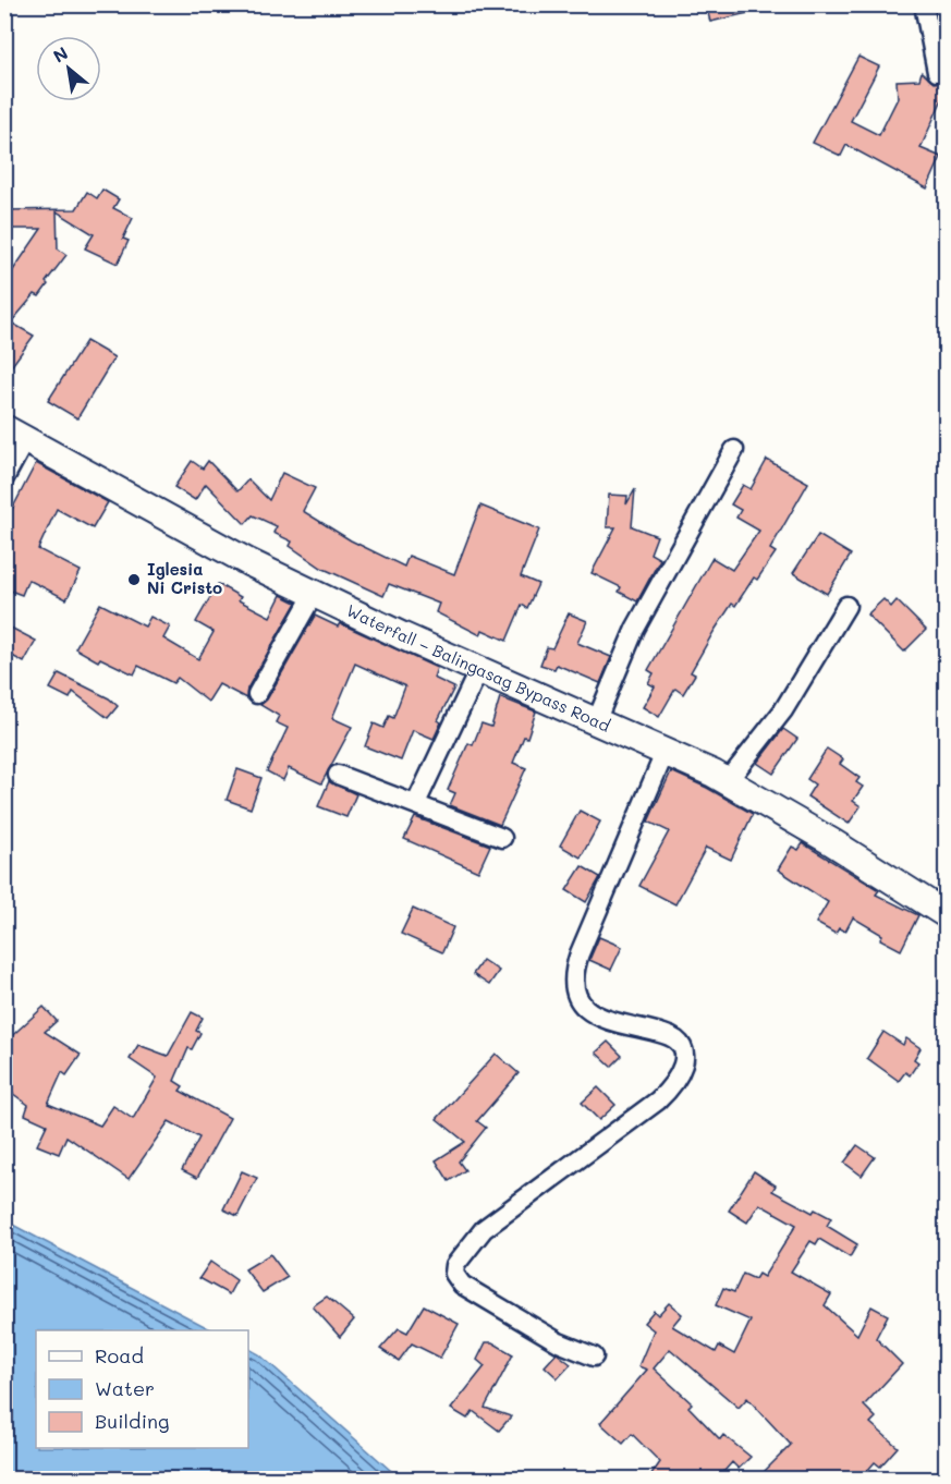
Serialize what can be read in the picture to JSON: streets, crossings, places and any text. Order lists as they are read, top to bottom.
{
  "streets": {
    "main road": ["Waterfall ‒ Balingasag Bypass Road"]
  },
  "places": ["Iglesia Ni Cristo"],
  "legend": ["Road", "Water", "Building"],
  "north": "top left"
}
